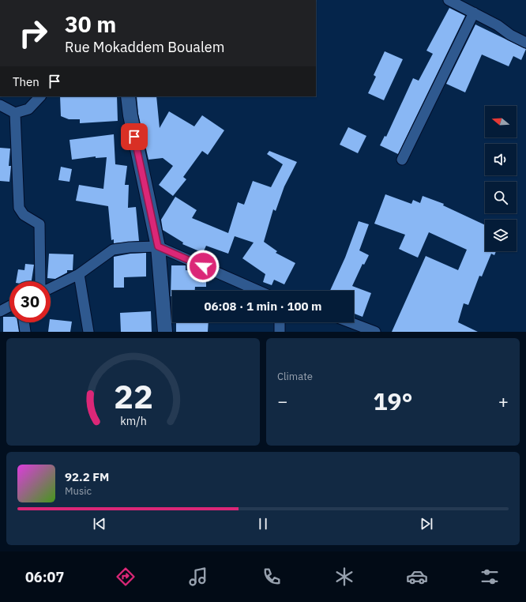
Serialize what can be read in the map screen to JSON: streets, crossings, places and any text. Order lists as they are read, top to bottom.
{
  "north": "left",
  "page": {
    "turn": ["30 m", "Rue Mokaddem Boualem"],
    "then": "Then",
    "limit": "30",
    "trip": "06:08 · 1 min · 100 m",
    "tile": "Climate",
    "heat": ["−", "19°", "+"],
    "song": ["92.2 FM", "Music"],
    "tabs": "06:07",
    "gauge": ["22", "km/h"]
  }
}
